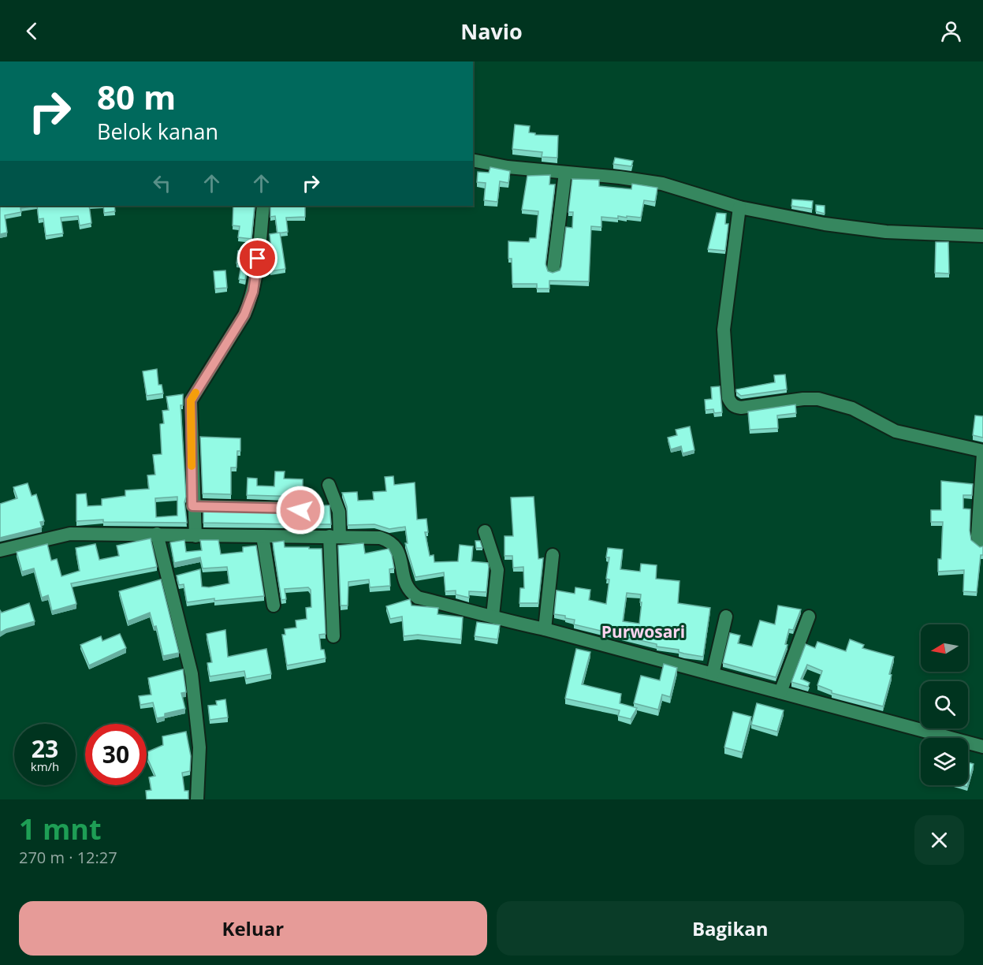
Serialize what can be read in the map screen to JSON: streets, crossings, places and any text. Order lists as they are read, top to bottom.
{
  "districts": ["Purwosari"],
  "north": "left",
  "page": {
    "header": "Navio",
    "turn": ["80 m", "Belok kanan"],
    "speed": "23 km/h",
    "limit": "30",
    "heading": ["1 mnt", "270 m · 12:27"],
    "buttons": ["Keluar", "Bagikan"]
  }
}
